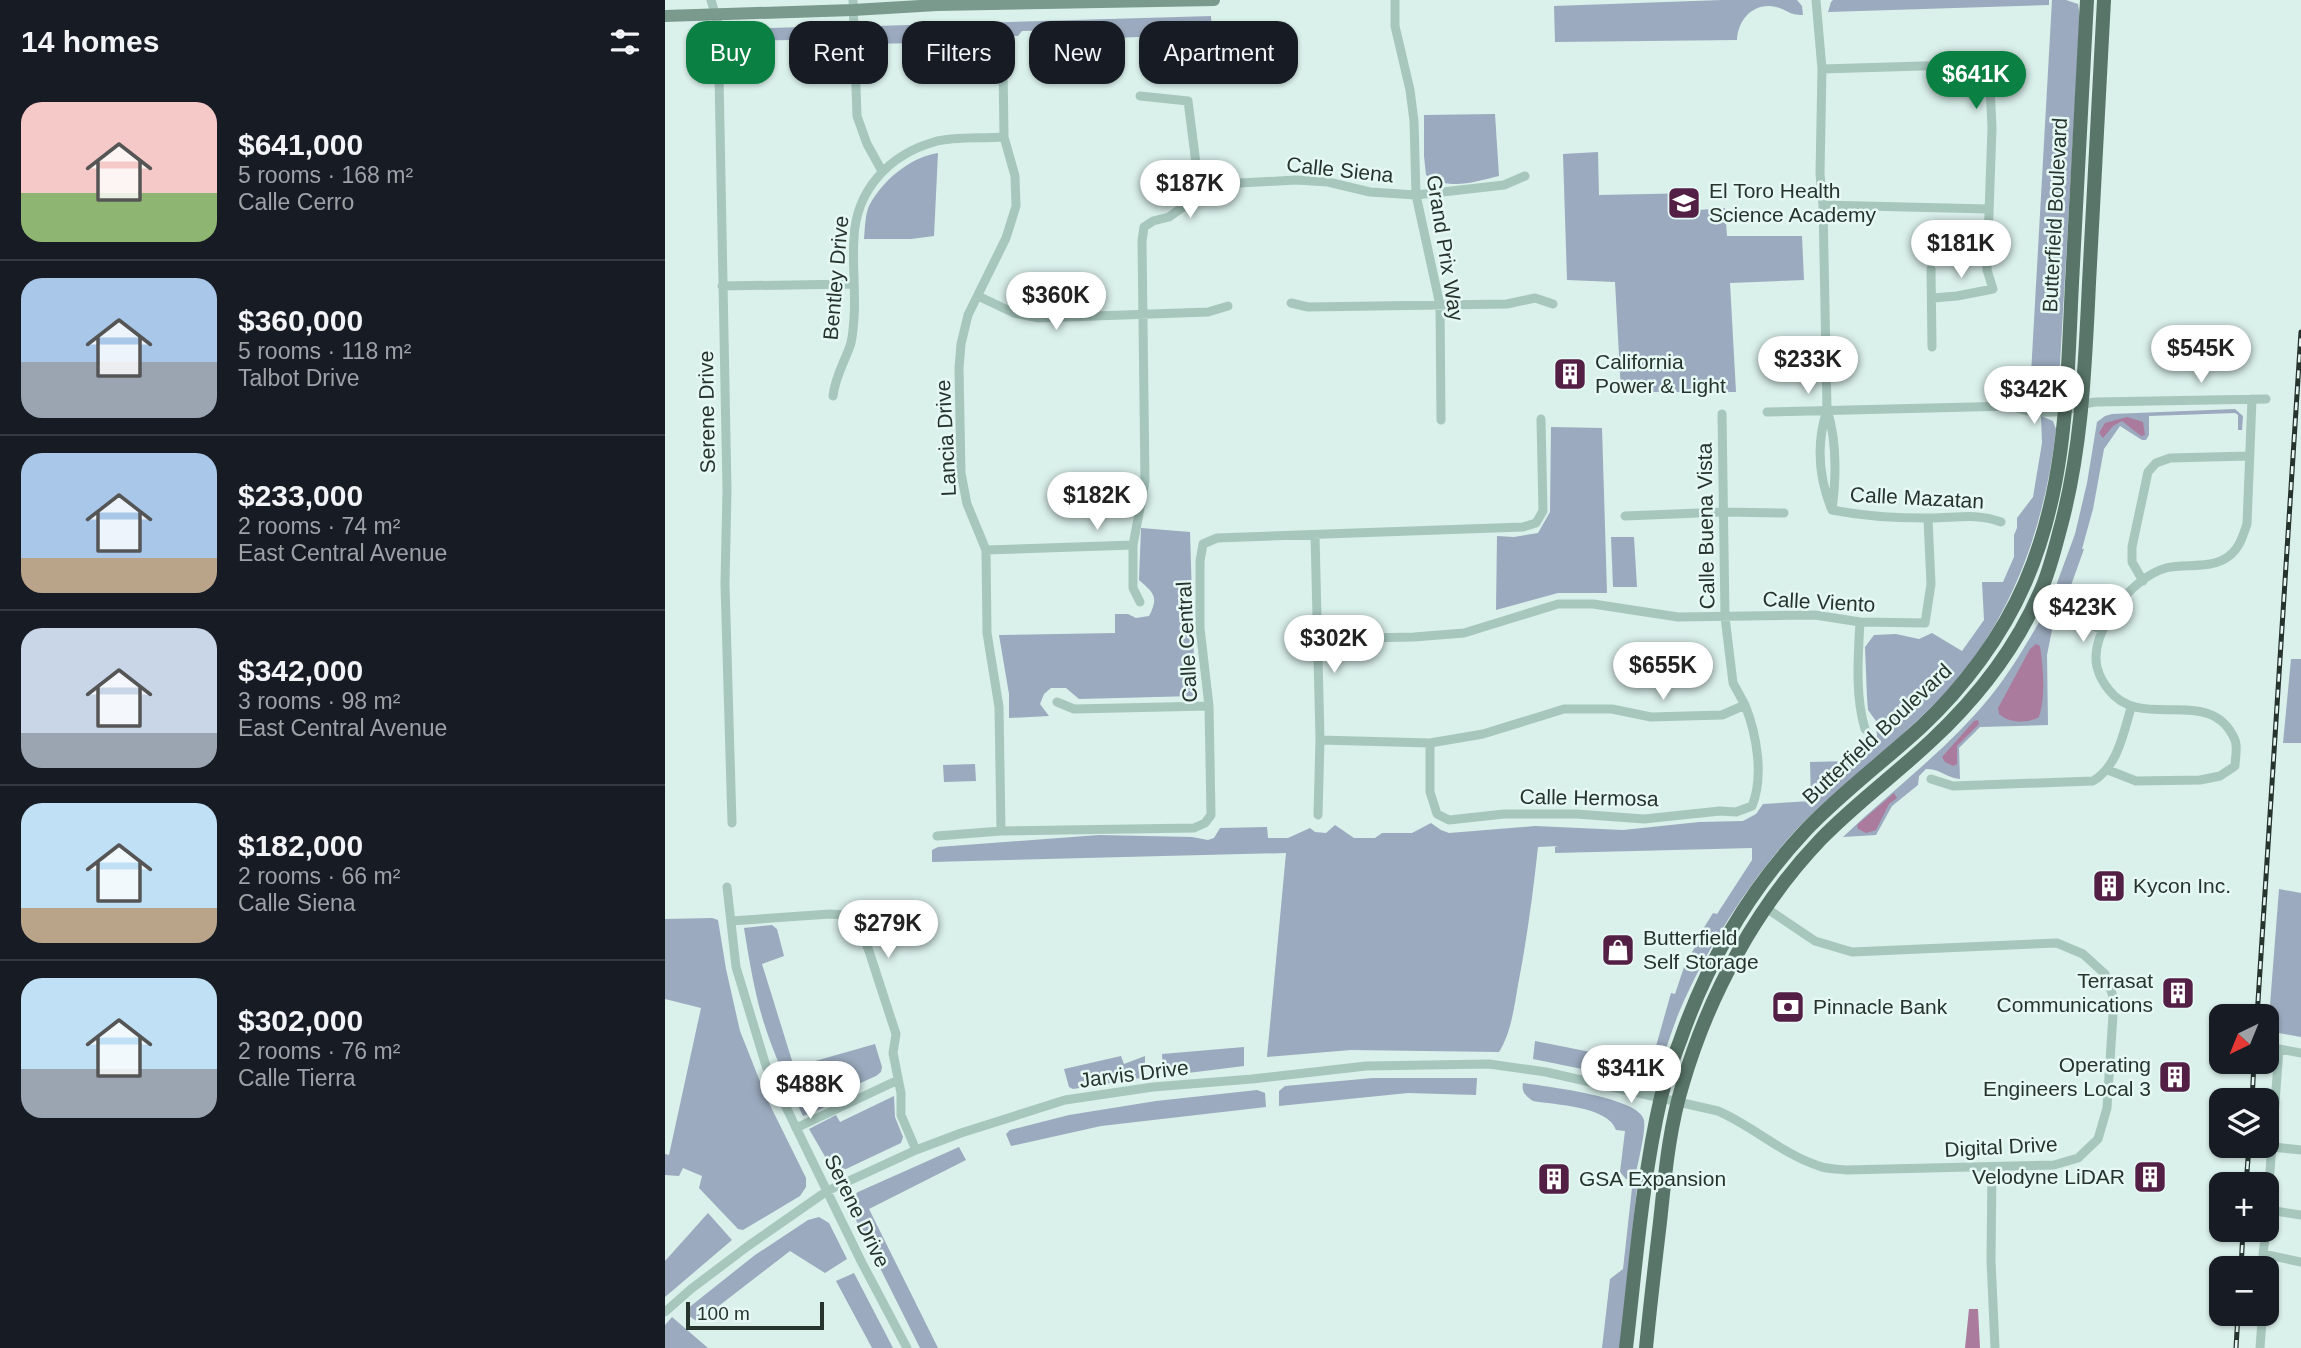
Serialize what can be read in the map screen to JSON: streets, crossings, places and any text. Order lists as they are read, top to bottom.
{
  "streets": {
    "main road": ["Butterfield Boulevard"],
    "street": [
      "Calle Siena",
      "Grand Prix Way",
      "Bentley Drive",
      "Serene Drive",
      "Lancia Drive",
      "Calle Mazatan",
      "Calle Buena Vista",
      "Calle Viento",
      "Calle Central",
      "Calle Hermosa",
      "Jarvis Drive",
      "Digital Drive"
    ]
  },
  "crossings": [
    ["Calle Siena", "Grand Prix Way"],
    ["Butterfield Boulevard", "Jarvis Drive"],
    ["Butterfield Boulevard", "Digital Drive"],
    ["Bentley Drive", "Lancia Drive"],
    ["Serene Drive", "Jarvis Drive"],
    ["Lancia Drive", "Calle Central"],
    ["Calle Mazatan", "Calle Viento"],
    ["Calle Buena Vista", "Calle Viento"],
    ["Calle Buena Vista", "Calle Hermosa"],
    ["Jarvis Drive", "Digital Drive"]
  ],
  "places": {
    "school or university": ["El Toro Health Science Academy"],
    "building": [
      "California Power & Light",
      "Kycon Inc.",
      "Terrasat Communications",
      "Operating Engineers Local 3",
      "Velodyne LiDAR",
      "GSA Expansion"
    ],
    "shop": ["Butterfield Self Storage"],
    "bank": ["Pinnacle Bank"]
  },
  "scale_bar": "100 m",
  "north": "bottom left",
  "page": {
    "heading": "14 homes",
    "chip": [
      "Buy",
      "Rent",
      "Filters",
      "New",
      "Apartment"
    ],
    "price": [
      "$641K",
      "$187K",
      "$181K",
      "$360K",
      "$545K",
      "$233K",
      "$342K",
      "$182K",
      "$423K",
      "$302K",
      "$655K",
      "$279K",
      "$341K",
      "$488K"
    ],
    "list": [
      {
        "name": "$641,000",
        "note": "5 rooms · 168 m² · Calle Cerro"
      },
      {
        "name": "$360,000",
        "note": "5 rooms · 118 m² · Talbot Drive"
      },
      {
        "name": "$233,000",
        "note": "2 rooms · 74 m² · East Central Avenue"
      },
      {
        "name": "$342,000",
        "note": "3 rooms · 98 m² · East Central Avenue"
      },
      {
        "name": "$182,000",
        "note": "2 rooms · 66 m² · Calle Siena"
      },
      {
        "name": "$302,000",
        "note": "2 rooms · 76 m² · Calle Tierra"
      }
    ],
    "map_buttons": ["+", "−"],
    "scale": "100 m"
  }
}
